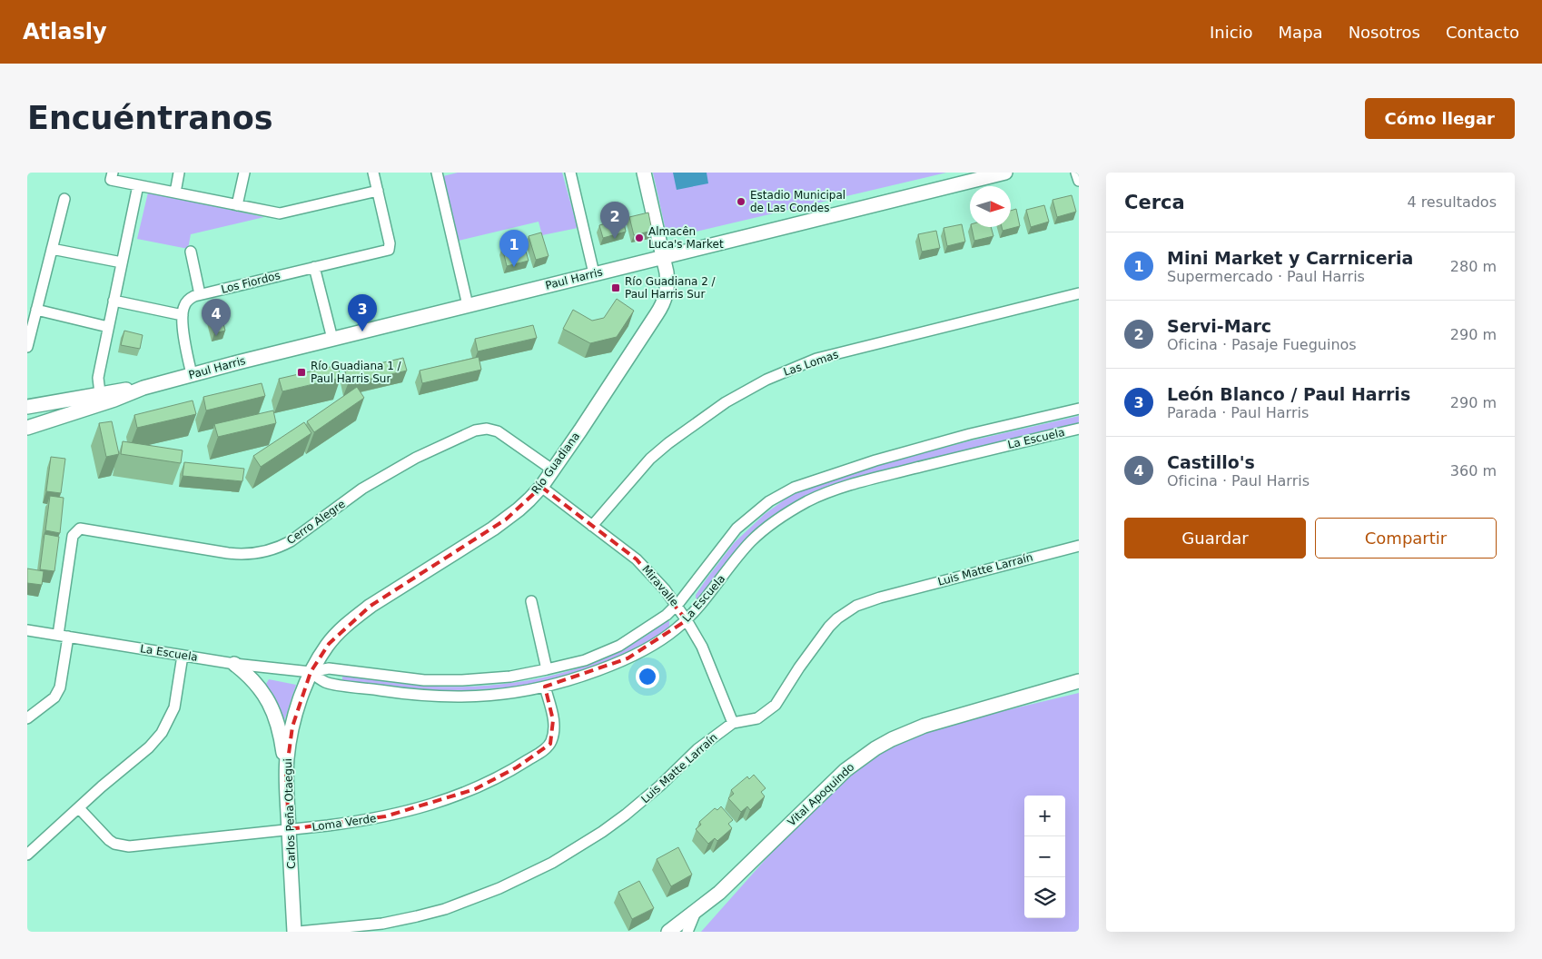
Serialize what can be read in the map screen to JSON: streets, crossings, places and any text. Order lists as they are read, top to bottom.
{
  "streets": {
    "street": [
      "Paul Harris",
      "Los Fiordos",
      "Las Lomas",
      "La Escuela",
      "Río Guadiana",
      "Cerro Alegre",
      "Luis Matte Larraín",
      "Miravalle",
      "Vital Apoquindo",
      "Carlos Peña Otaegui",
      "Loma Verde"
    ]
  },
  "crossings": [
    ["Paul Harris", "Río Guadiana"],
    ["Las Lomas", "Miravalle"],
    ["La Escuela", "Río Guadiana"],
    ["La Escuela", "Cerro Alegre"],
    ["La Escuela", "Miravalle"],
    ["La Escuela", "Carlos Peña Otaegui"],
    ["La Escuela", "Loma Verde"],
    ["Río Guadiana", "Cerro Alegre"],
    ["Río Guadiana", "Miravalle"],
    ["Río Guadiana", "Carlos Peña Otaegui"],
    ["Luis Matte Larraín", "Miravalle"],
    ["Carlos Peña Otaegui", "Loma Verde"]
  ],
  "places": {
    "other": ["Estadio Municipal de Las Condes", "Almacên Luca's Market"],
    "transit": ["Río Guadiana 2 / Paul Harris Sur", "Río Guadiana 1 / Paul Harris Sur"]
  },
  "north": "right",
  "page": {
    "header": "Atlasly",
    "nav": [
      "Inicio",
      "Mapa",
      "Nosotros",
      "Contacto"
    ],
    "buttons": [
      "Cómo llegar",
      ["Guardar", "Compartir"]
    ],
    "title": "Encuéntranos",
    "heading": ["Cerca", "4 resultados"],
    "pins": [
      "2",
      "1",
      "3",
      "4"
    ],
    "list": [
      {
        "mark": "1",
        "name": "Mini Market y Carrniceria",
        "note": "Supermercado · Paul Harris",
        "value": "280 m"
      },
      {
        "mark": "2",
        "name": "Servi-Marc",
        "note": "Oficina · Pasaje Fueguinos",
        "value": "290 m"
      },
      {
        "mark": "3",
        "name": "León Blanco / Paul Harris",
        "note": "Parada · Paul Harris",
        "value": "290 m"
      },
      {
        "mark": "4",
        "name": "Castillo's",
        "note": "Oficina · Paul Harris",
        "value": "360 m"
      }
    ],
    "map_buttons": ["+", "−"]
  }
}
